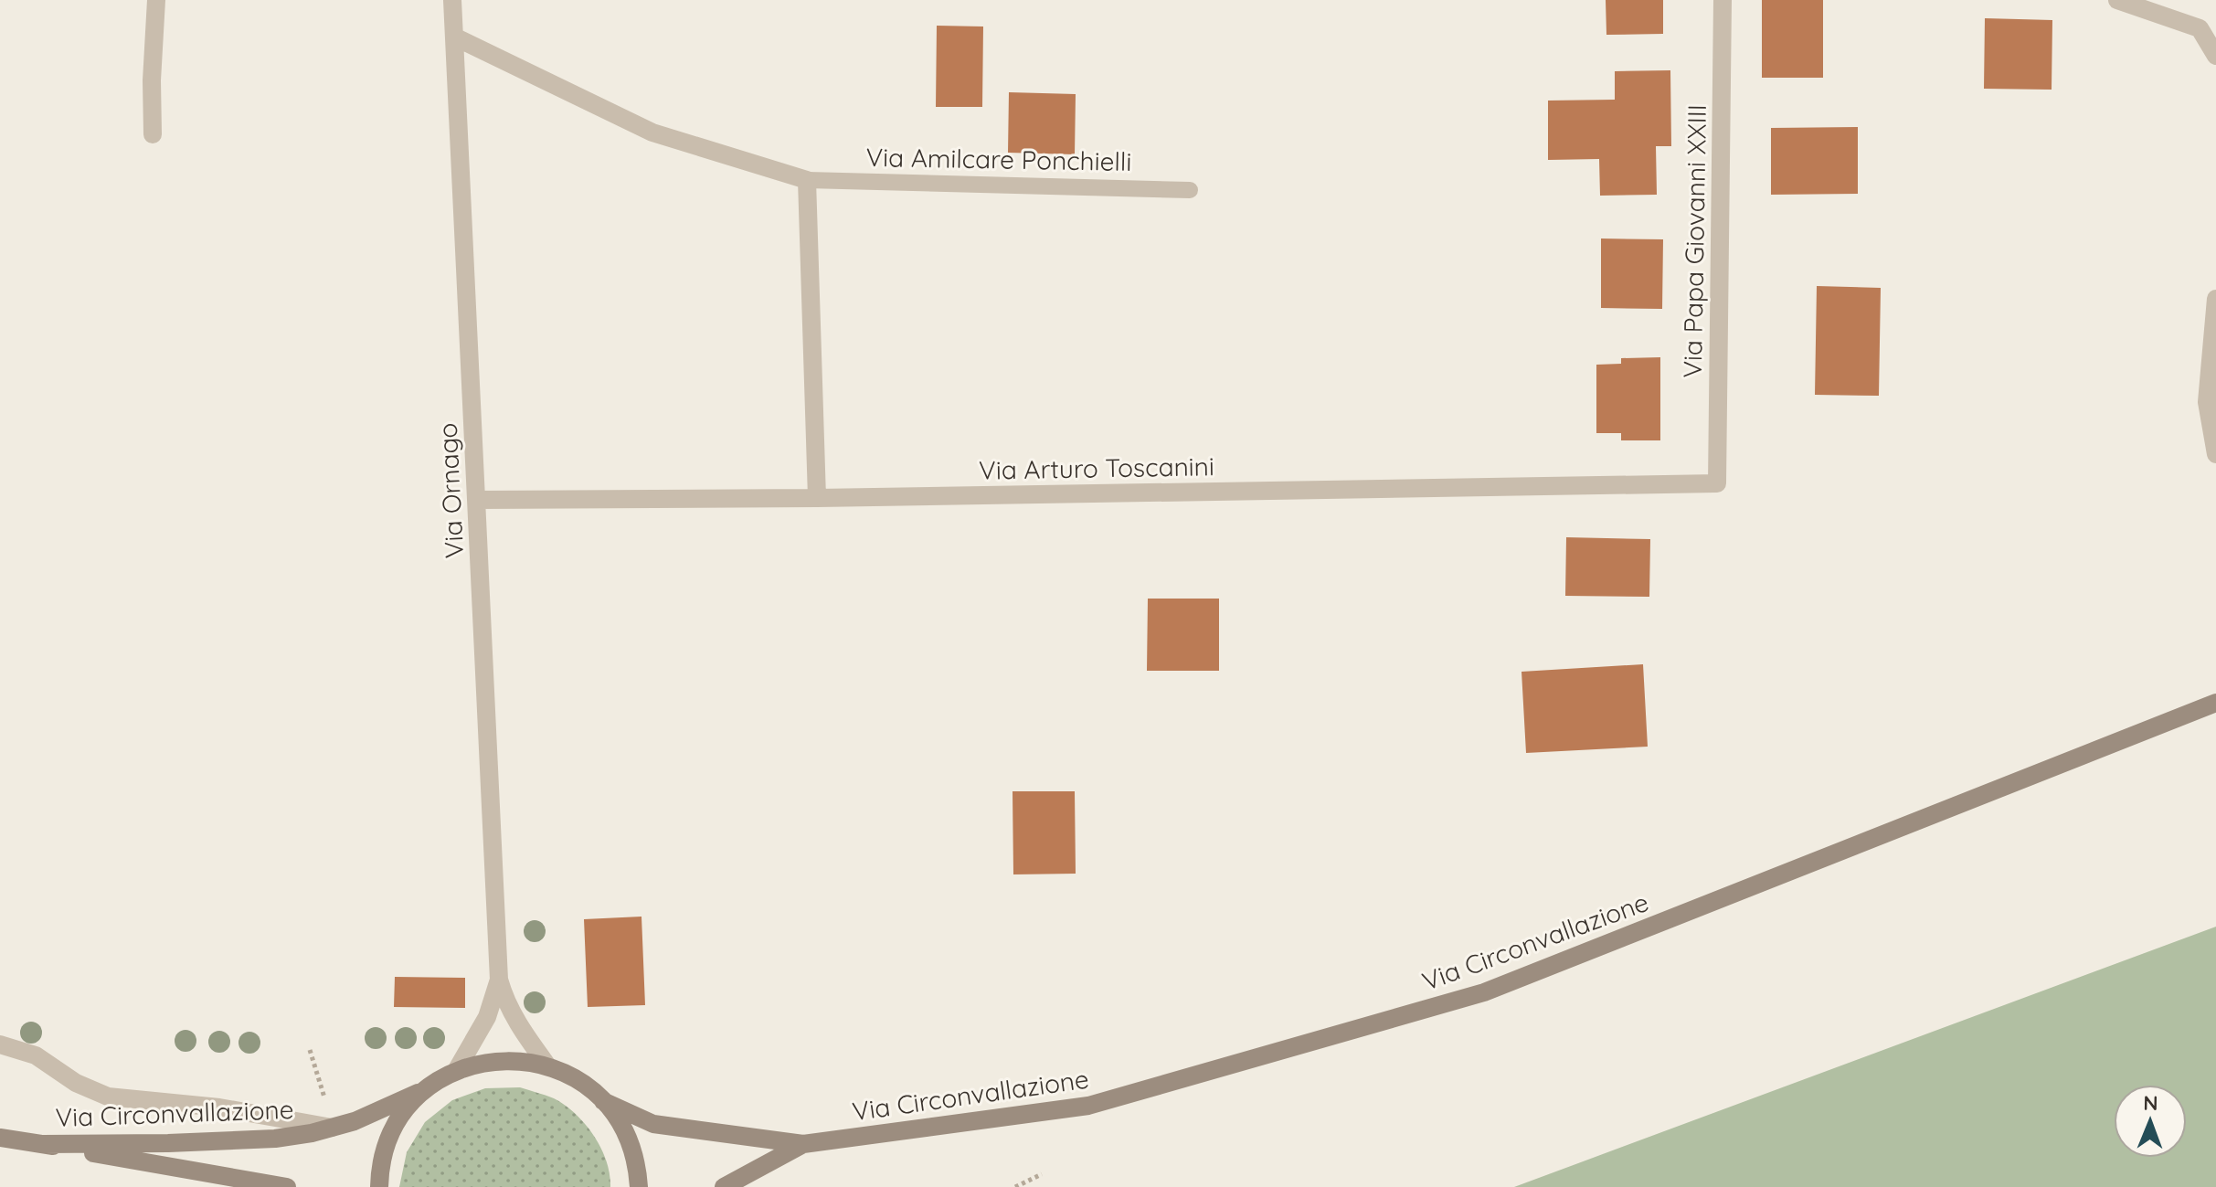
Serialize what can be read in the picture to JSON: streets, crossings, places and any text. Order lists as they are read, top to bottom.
{
  "streets": {
    "main road": ["Via Circonvallazione"],
    "street": [
      "Via Amilcare Ponchielli",
      "Via Papa Giovanni XXIII",
      "Via Arturo Toscanini",
      "Via Ornago"
    ]
  },
  "crossings": [
    ["Via Amilcare Ponchielli", "Via Ornago"],
    ["Via Papa Giovanni XXIII", "Via Arturo Toscanini"],
    ["Via Arturo Toscanini", "Via Ornago"],
    ["Via Ornago", "Via Circonvallazione"]
  ],
  "north": "top"
}
